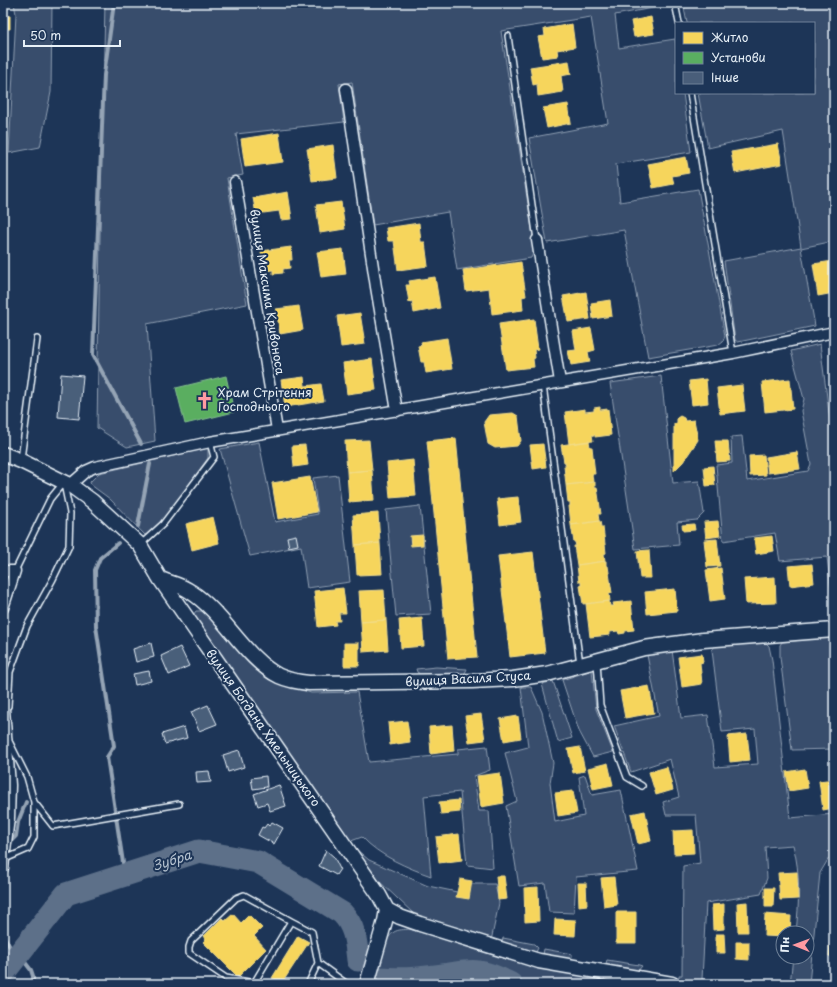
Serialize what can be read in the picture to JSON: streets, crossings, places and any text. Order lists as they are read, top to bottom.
{
  "streets": {
    "street": ["вулиця Максима Кривоноса", "вулиця Василя Стуса", "вулиця Богдана Хмельницького"]
  },
  "crossings": [
    ["вулиця Василя Стуса", "вулиця Богдана Хмельницького"]
  ],
  "water": ["Зубра"],
  "places": {
    "church": ["Храм Стрітення Господнього"]
  },
  "legend": ["Житло", "Установи", "Інше"],
  "scale_bar": "50 m",
  "north": "left"
}
